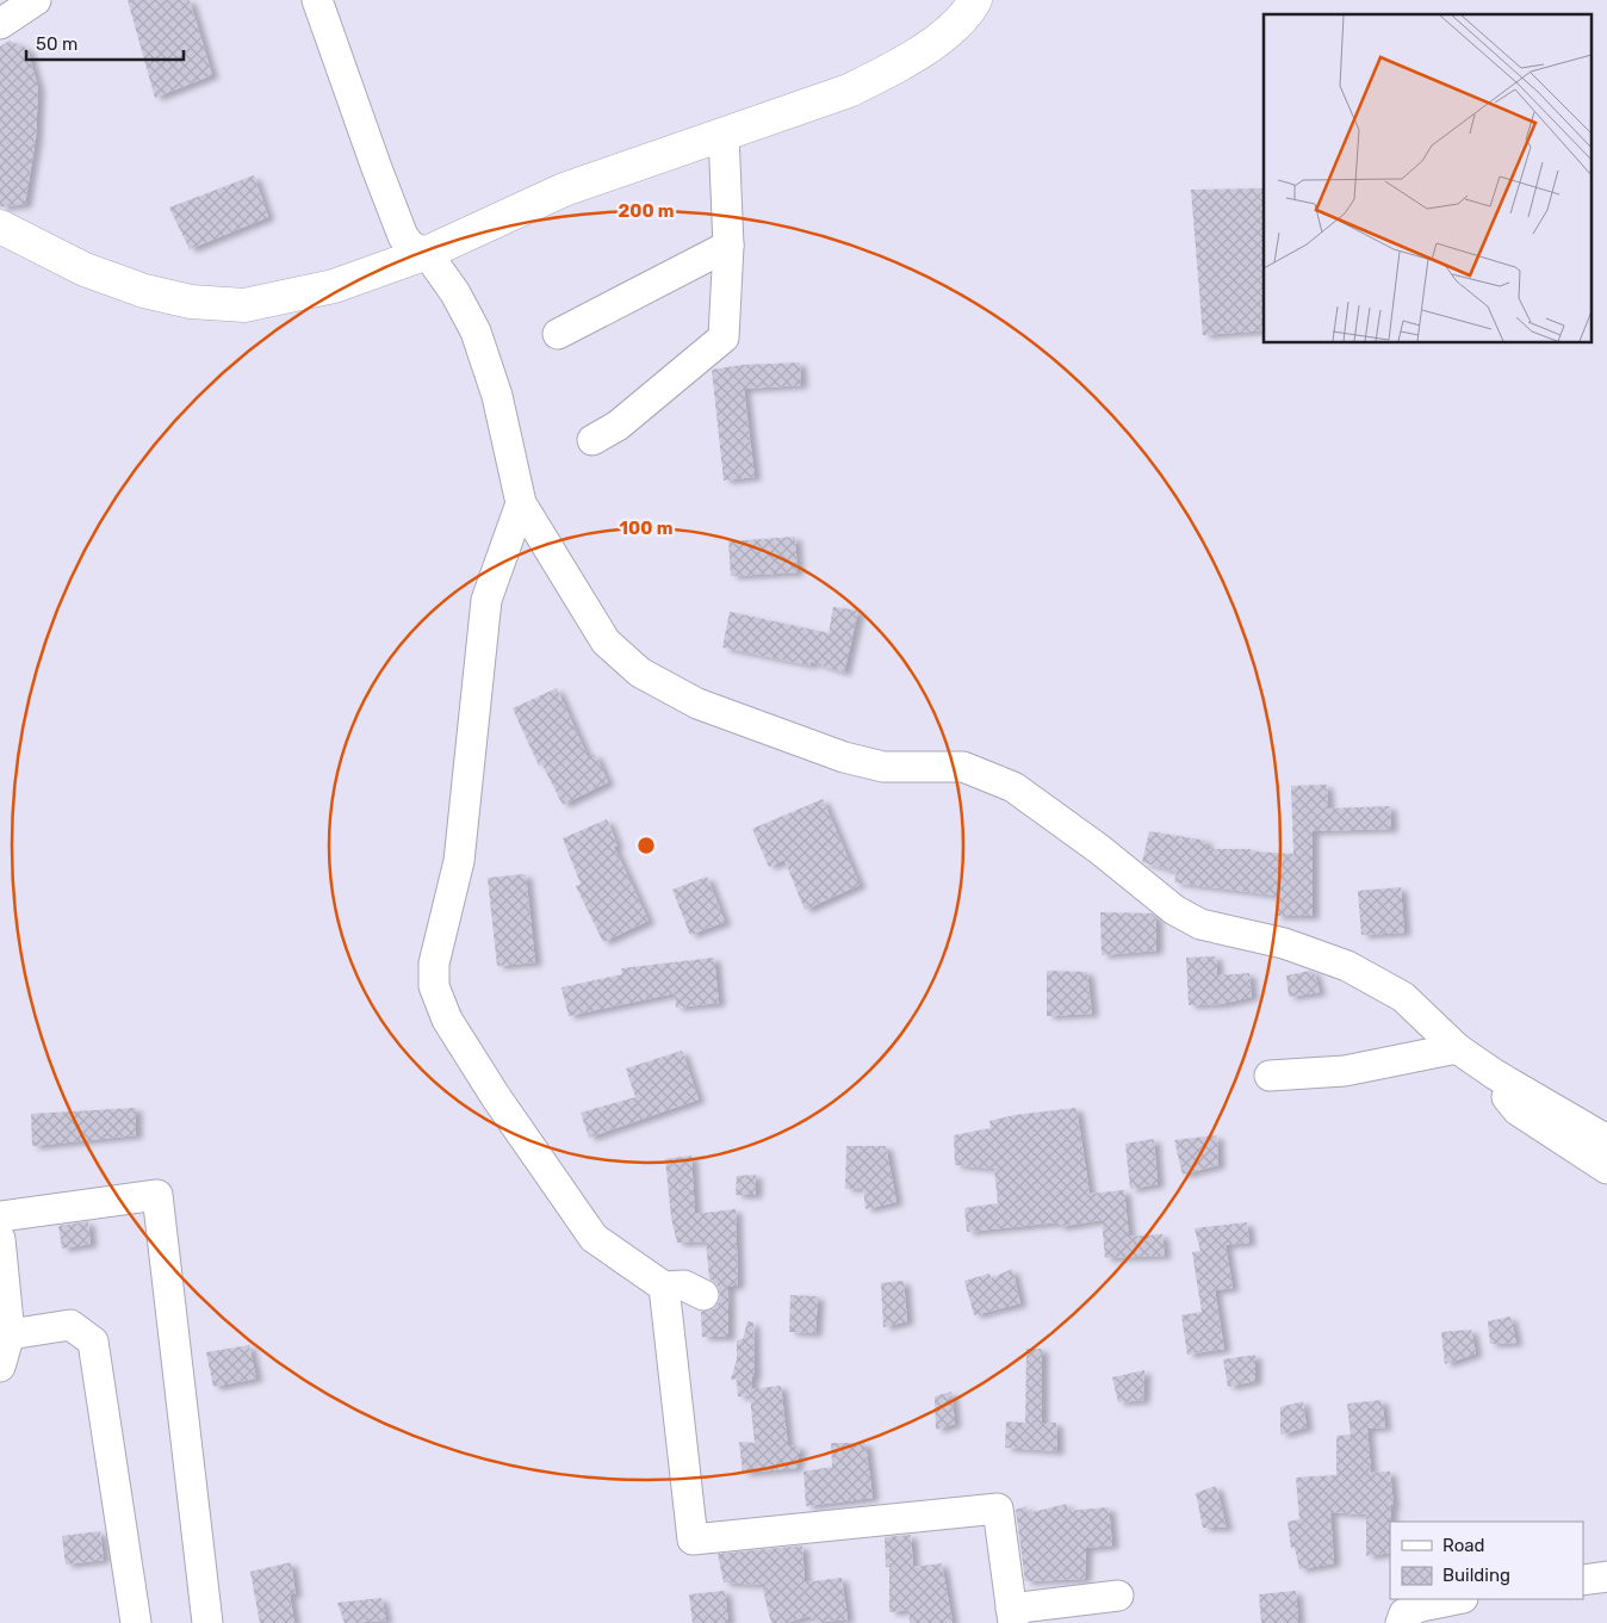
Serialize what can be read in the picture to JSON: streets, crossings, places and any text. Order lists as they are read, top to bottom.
{
  "legend": ["Road", "Building"],
  "scale_bar": "50 m",
  "rings": ["200 m", "100 m"]
}
